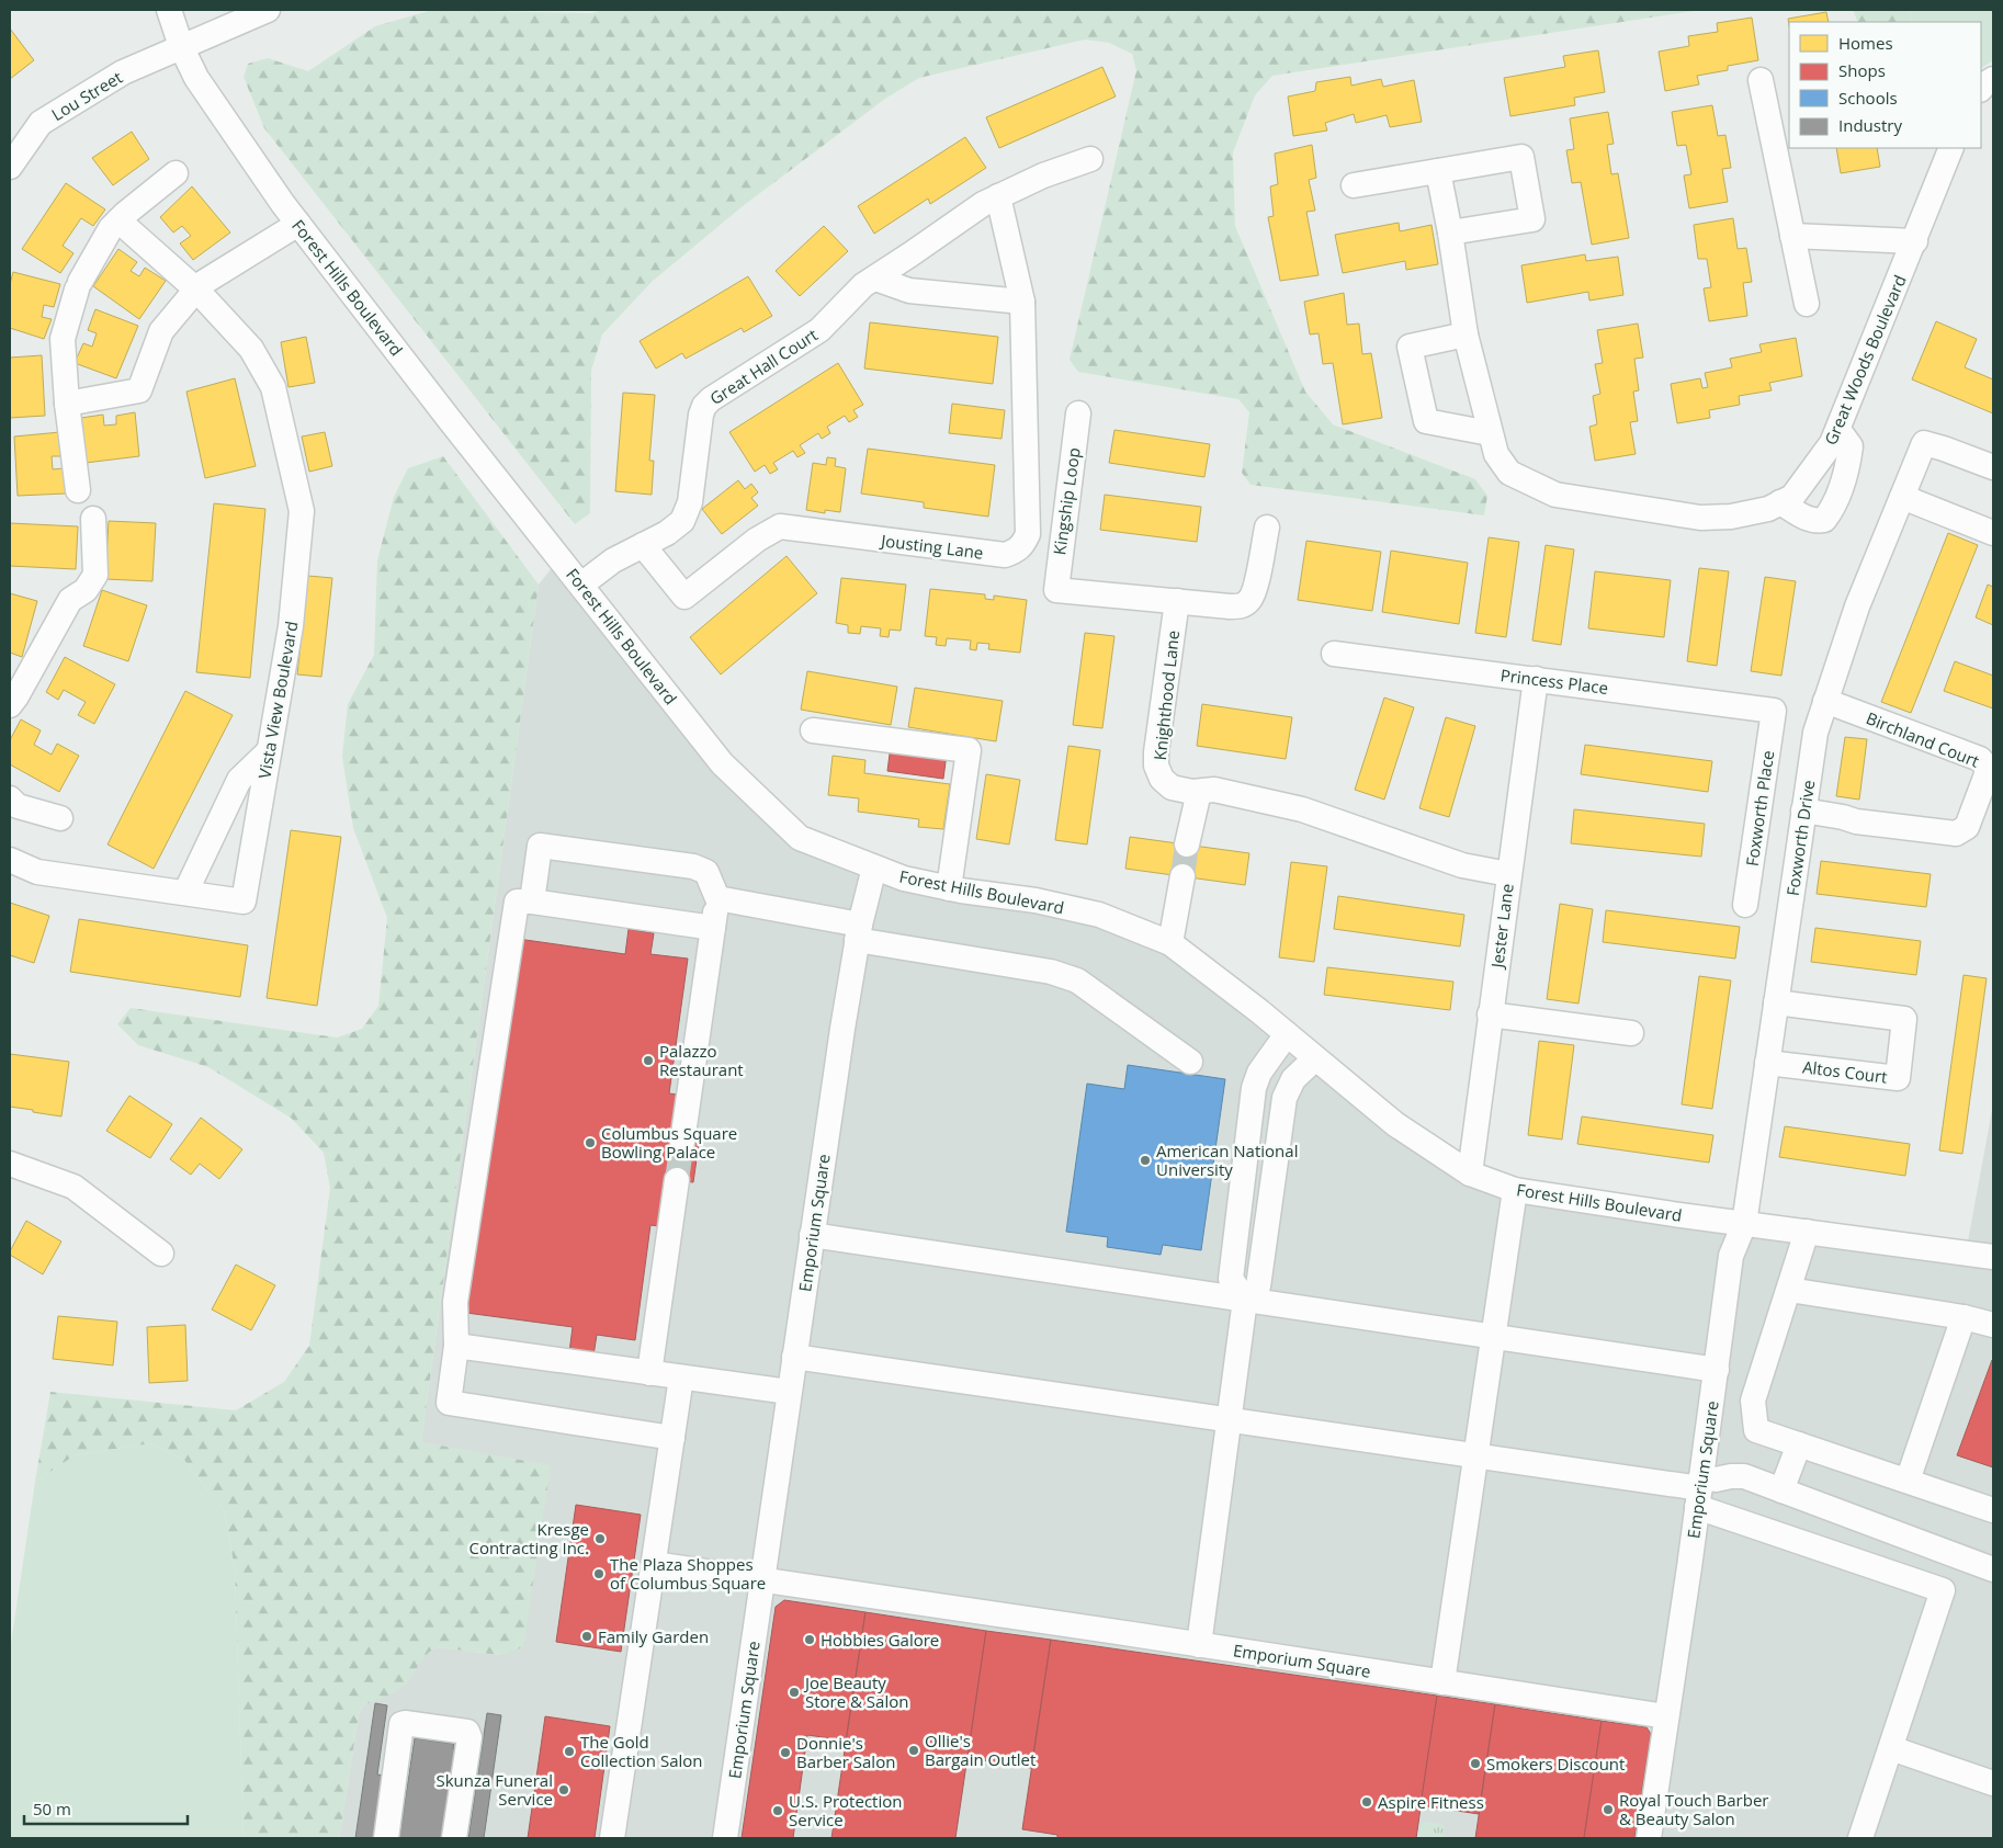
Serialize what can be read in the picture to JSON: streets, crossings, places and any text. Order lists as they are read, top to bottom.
{
  "streets": {
    "street": [
      "Lou Street",
      "Forest Hills Boulevard",
      "Great Woods Boulevard",
      "Great Hall Court",
      "Kingship Loop",
      "Jousting Lane",
      "Princess Place",
      "Knighthood Lane",
      "Vista View Boulevard",
      "Birchland Court",
      "Foxworth Place",
      "Foxworth Drive",
      "Jester Lane",
      "Altos Court",
      "Emporium Square"
    ]
  },
  "crossings": [
    ["Lou Street", "Forest Hills Boulevard"],
    ["Forest Hills Boulevard", "Great Hall Court"],
    ["Forest Hills Boulevard", "Foxworth Drive"],
    ["Forest Hills Boulevard", "Jester Lane"],
    ["Forest Hills Boulevard", "Emporium Square"],
    ["Great Hall Court", "Jousting Lane"],
    ["Kingship Loop", "Knighthood Lane"],
    ["Princess Place", "Foxworth Place"],
    ["Princess Place", "Jester Lane"],
    ["Knighthood Lane", "Jester Lane"],
    ["Birchland Court", "Foxworth Drive"],
    ["Foxworth Drive", "Altos Court"],
    ["Foxworth Drive", "Emporium Square"]
  ],
  "places": [
    "Palazzo Restaurant",
    "Columbus Square Bowling Palace",
    "American National University",
    "Kresge Contracting Inc.",
    "The Plaza Shoppes of Columbus Square",
    "Family Garden",
    "Hobbies Galore",
    "Joe Beauty Store & Salon",
    "Ollie's Bargain Outlet",
    "The Gold Collection Salon",
    "Donnie's Barber Salon",
    "Smokers Discount",
    "Skunza Funeral Service",
    "Aspire Fitness",
    "Royal Touch Barber & Beauty Salon",
    "U.S. Protection Service"
  ],
  "legend": [
    "Homes",
    "Shops",
    "Schools",
    "Industry"
  ],
  "scale_bar": "50 m"
}
